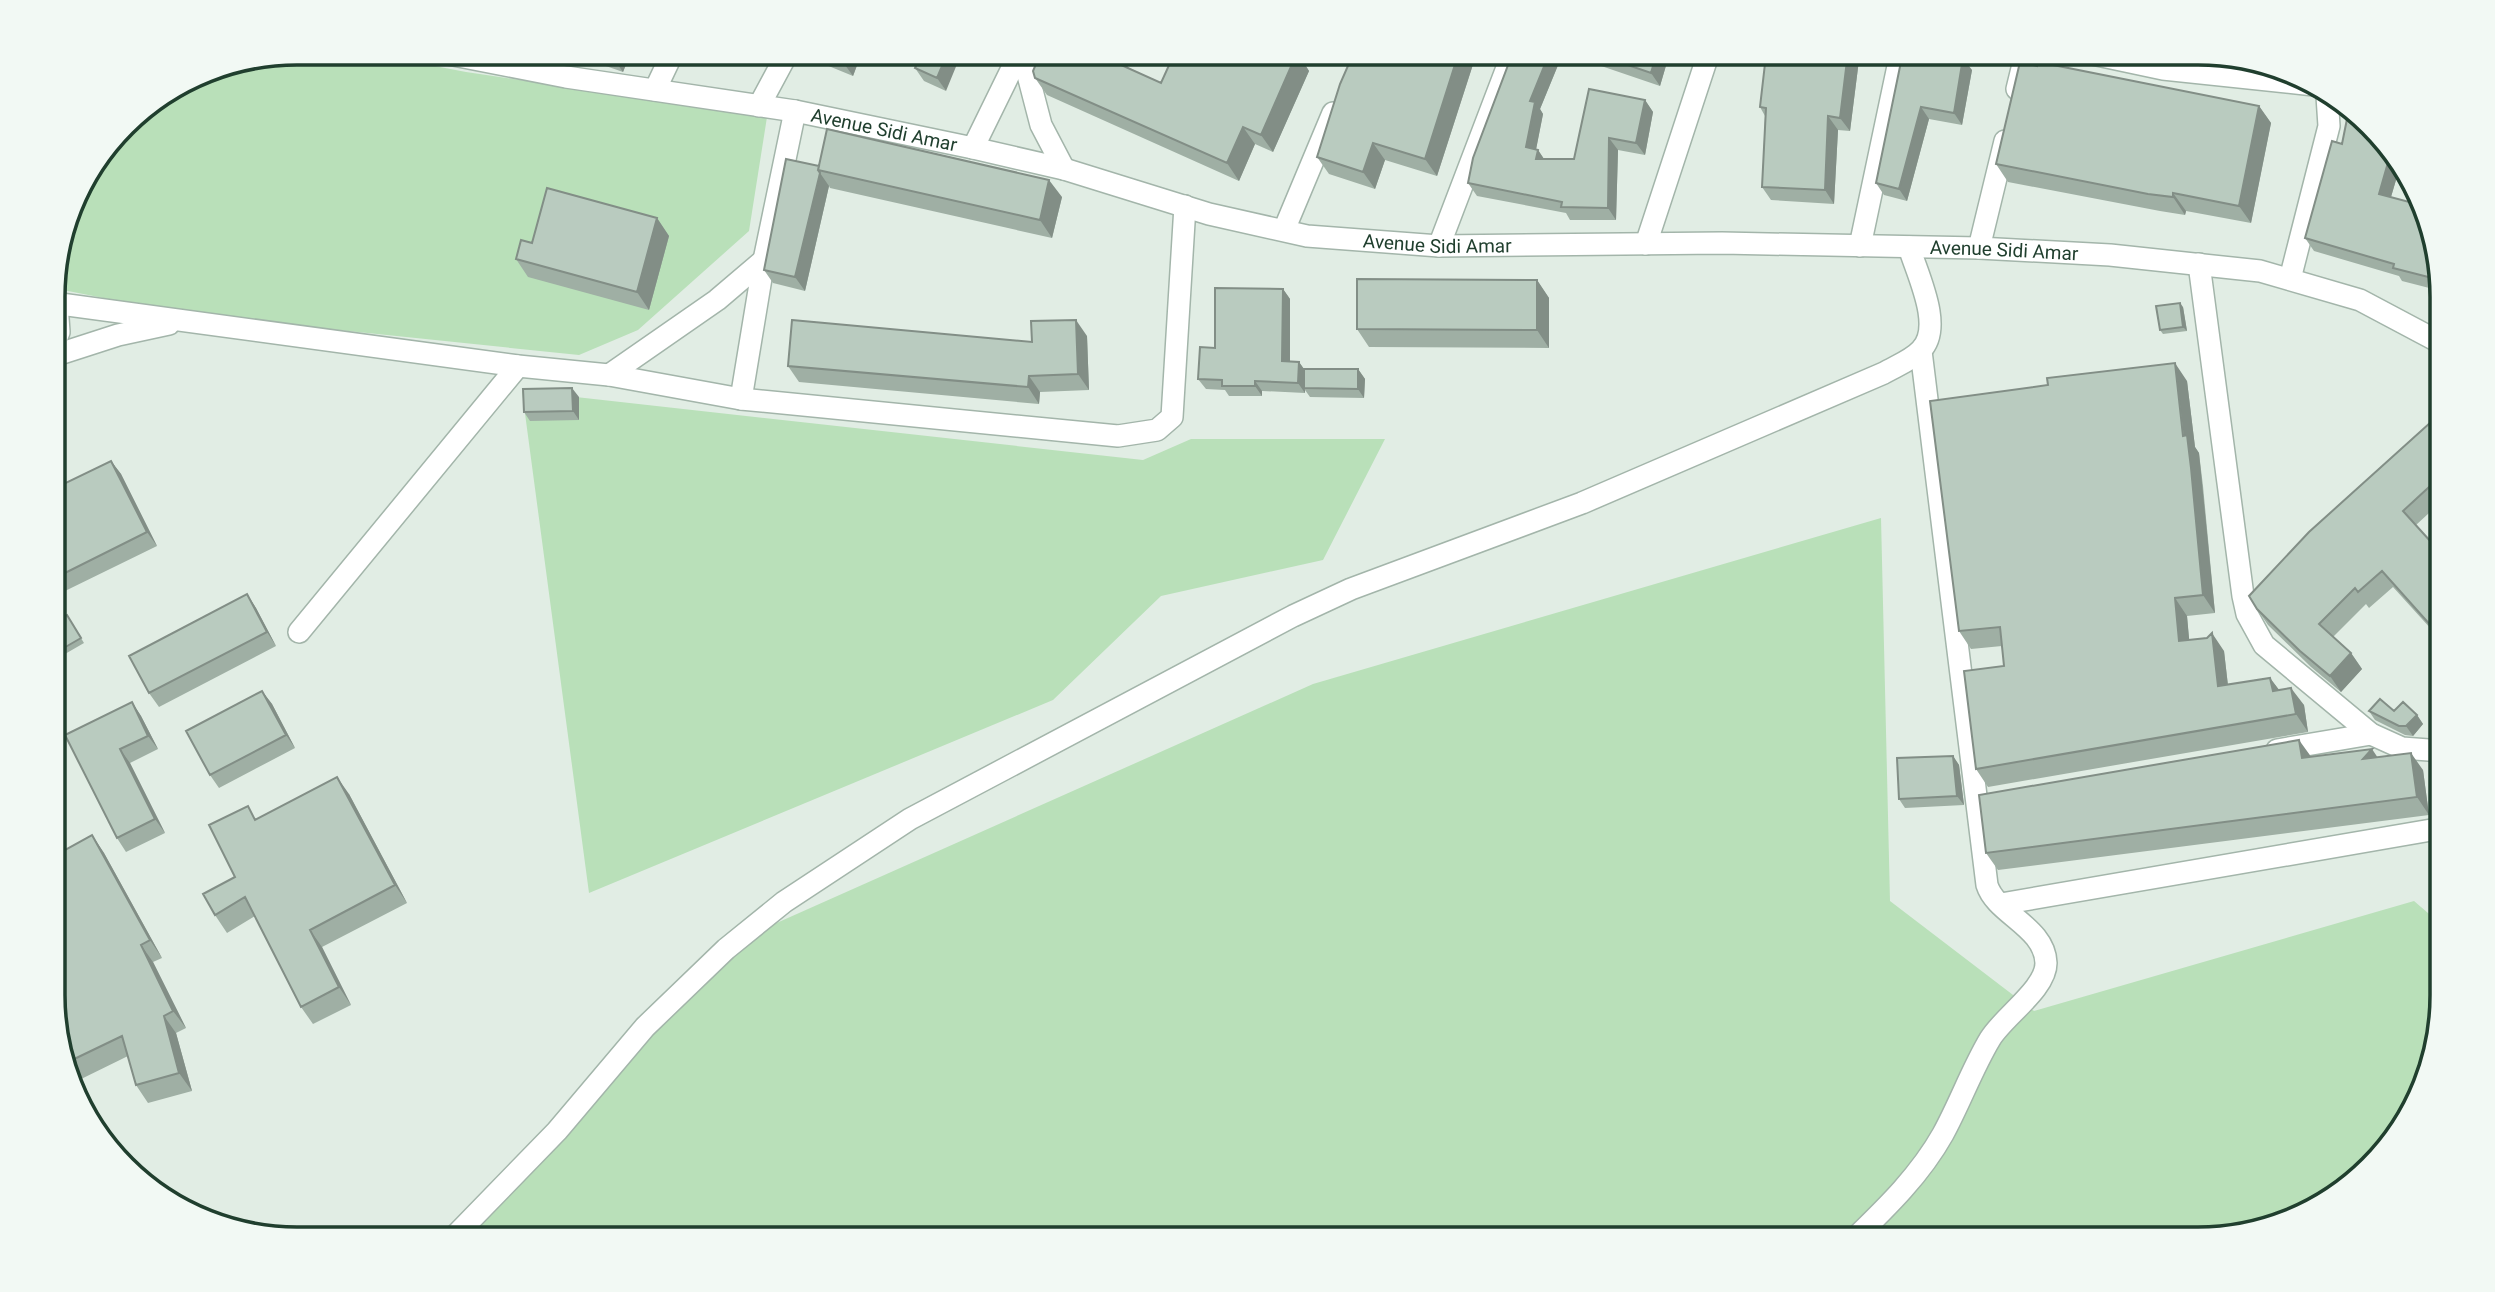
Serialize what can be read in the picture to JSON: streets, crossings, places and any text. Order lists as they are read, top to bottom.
{
  "streets": {
    "street": ["Avenue Sidi Amar"]
  }
}
